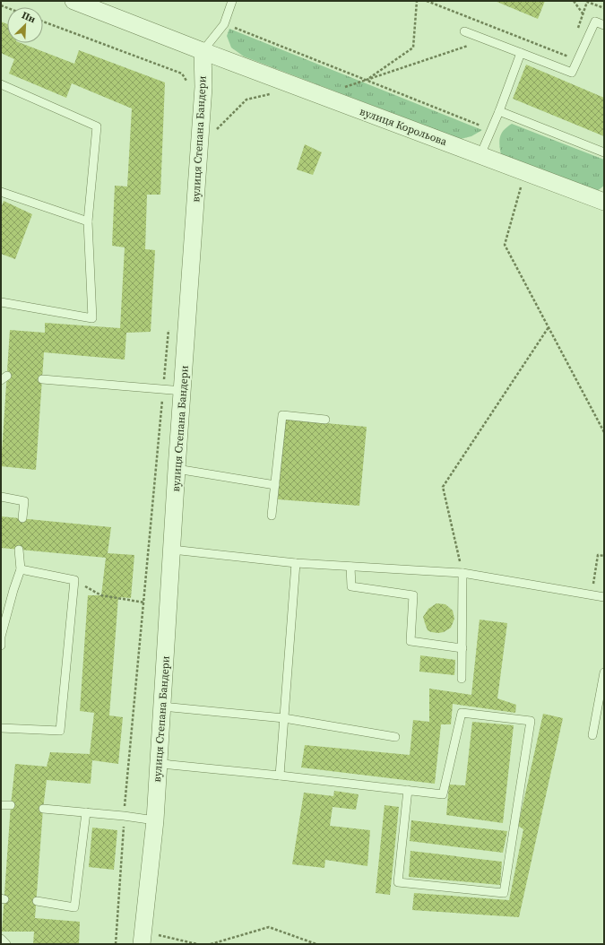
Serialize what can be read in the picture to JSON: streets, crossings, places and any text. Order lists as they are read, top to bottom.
{
  "streets": {
    "street": ["вулиця Корольова", "вулиця Степана Бандери"]
  },
  "crossings": [
    ["вулиця Корольова", "вулиця Степана Бандери"]
  ],
  "north": "top right"
}
